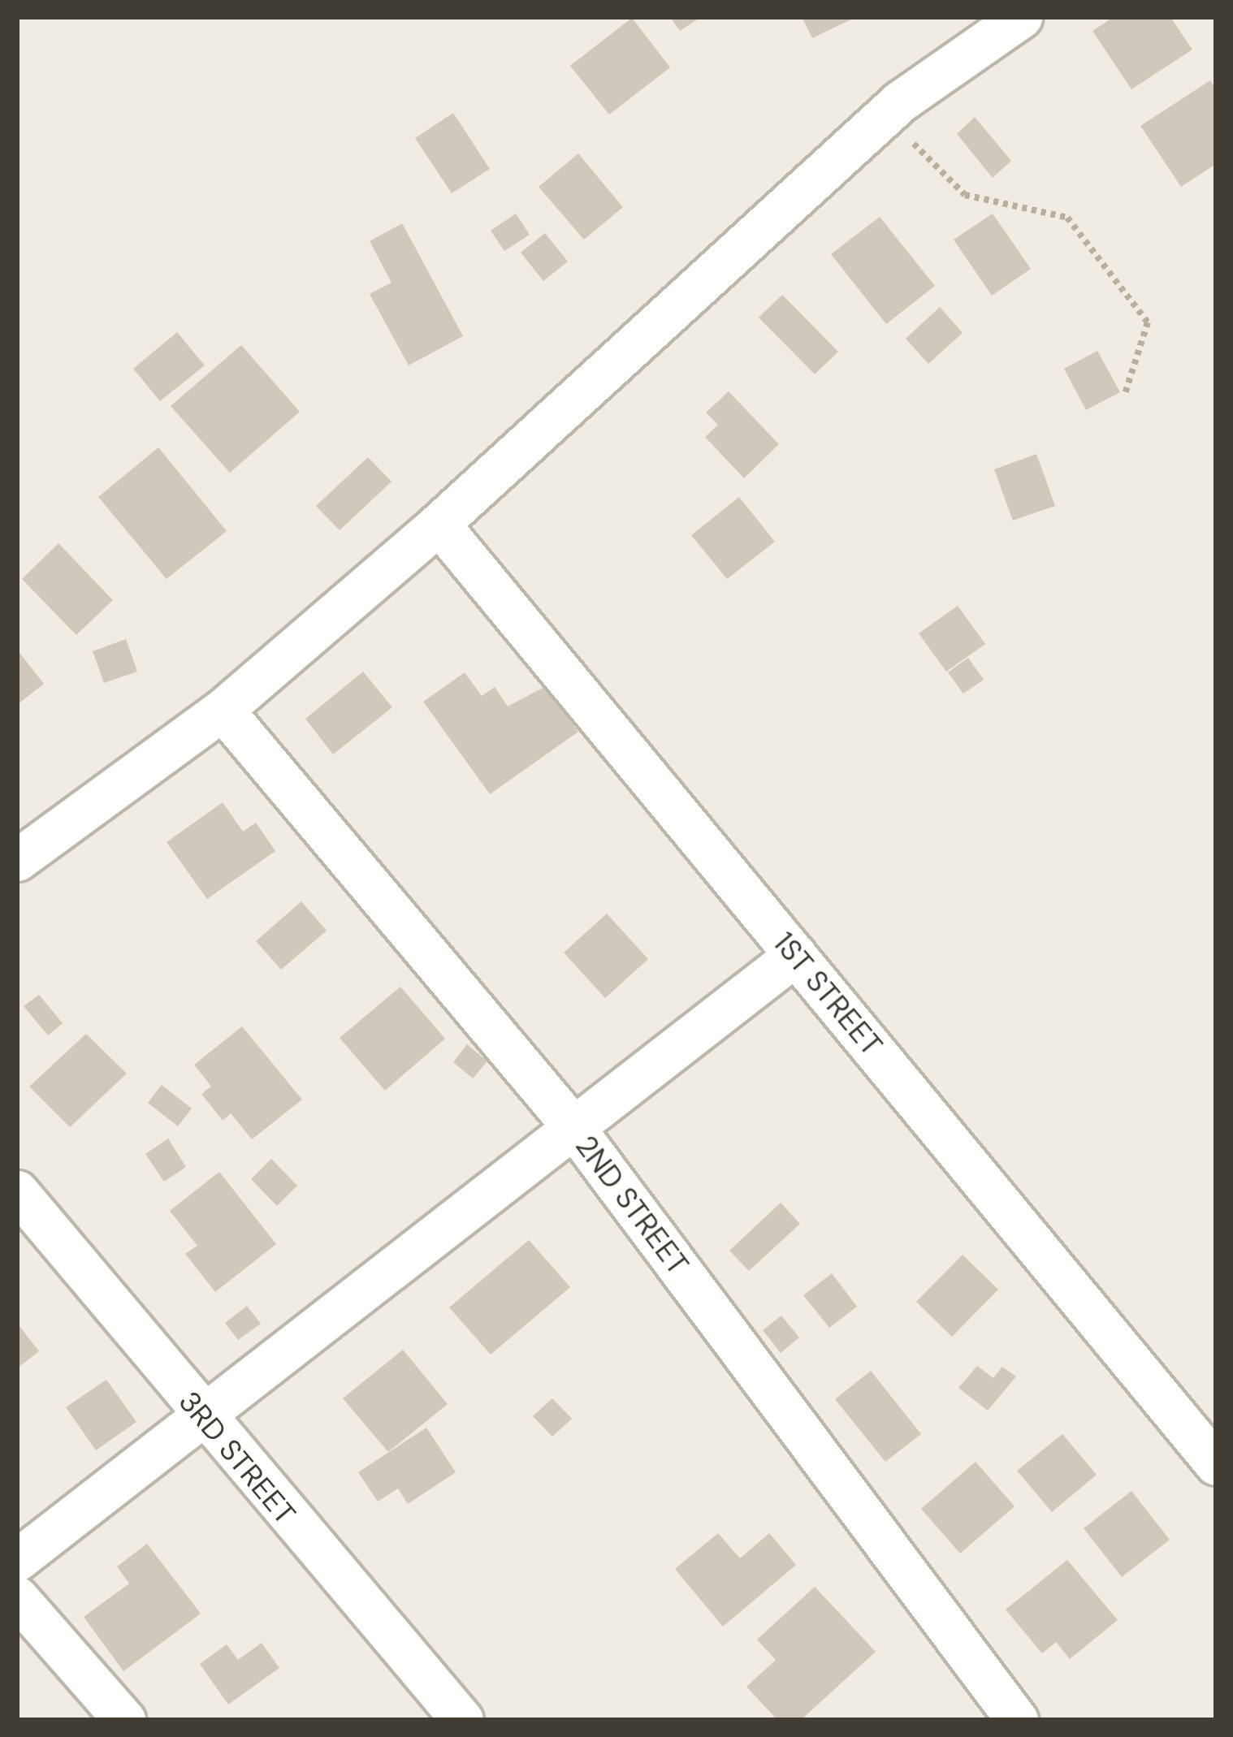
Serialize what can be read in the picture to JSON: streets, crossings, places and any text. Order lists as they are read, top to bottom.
{
  "streets": {
    "street": ["1ST STREET", "2ND STREET", "3RD STREET"]
  }
}
